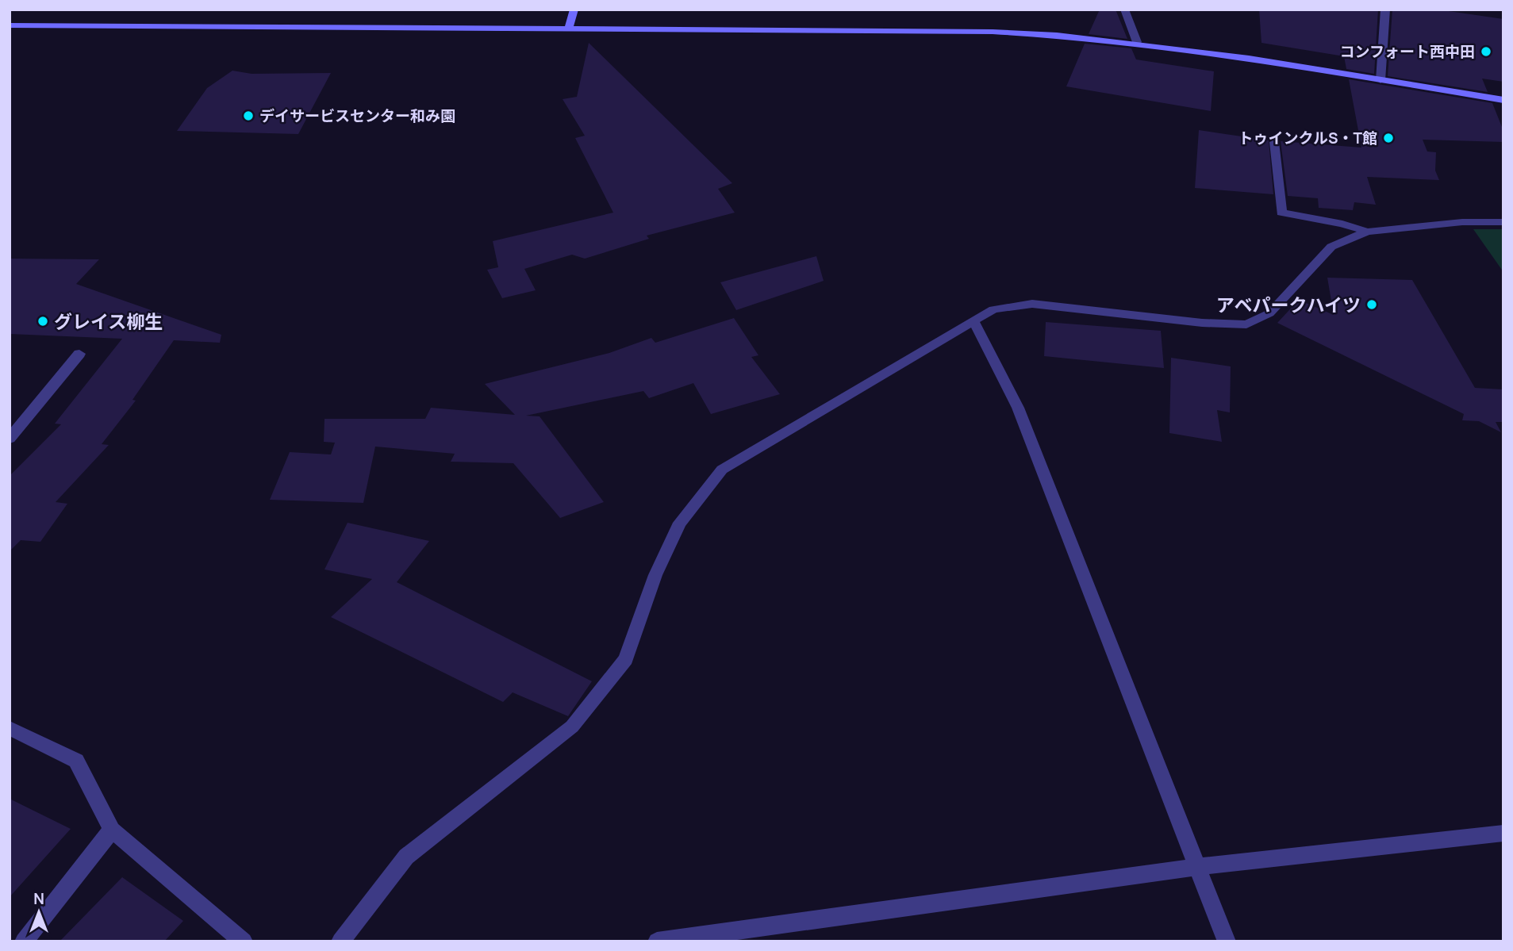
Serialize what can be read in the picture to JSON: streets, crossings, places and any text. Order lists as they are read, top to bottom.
{
  "places": [
    "コンフォート西中田",
    "デイサービスセンター和み園",
    "トゥインクルS・T館",
    "アベパークハイツ",
    "グレイス柳生"
  ],
  "north": "top"
}
